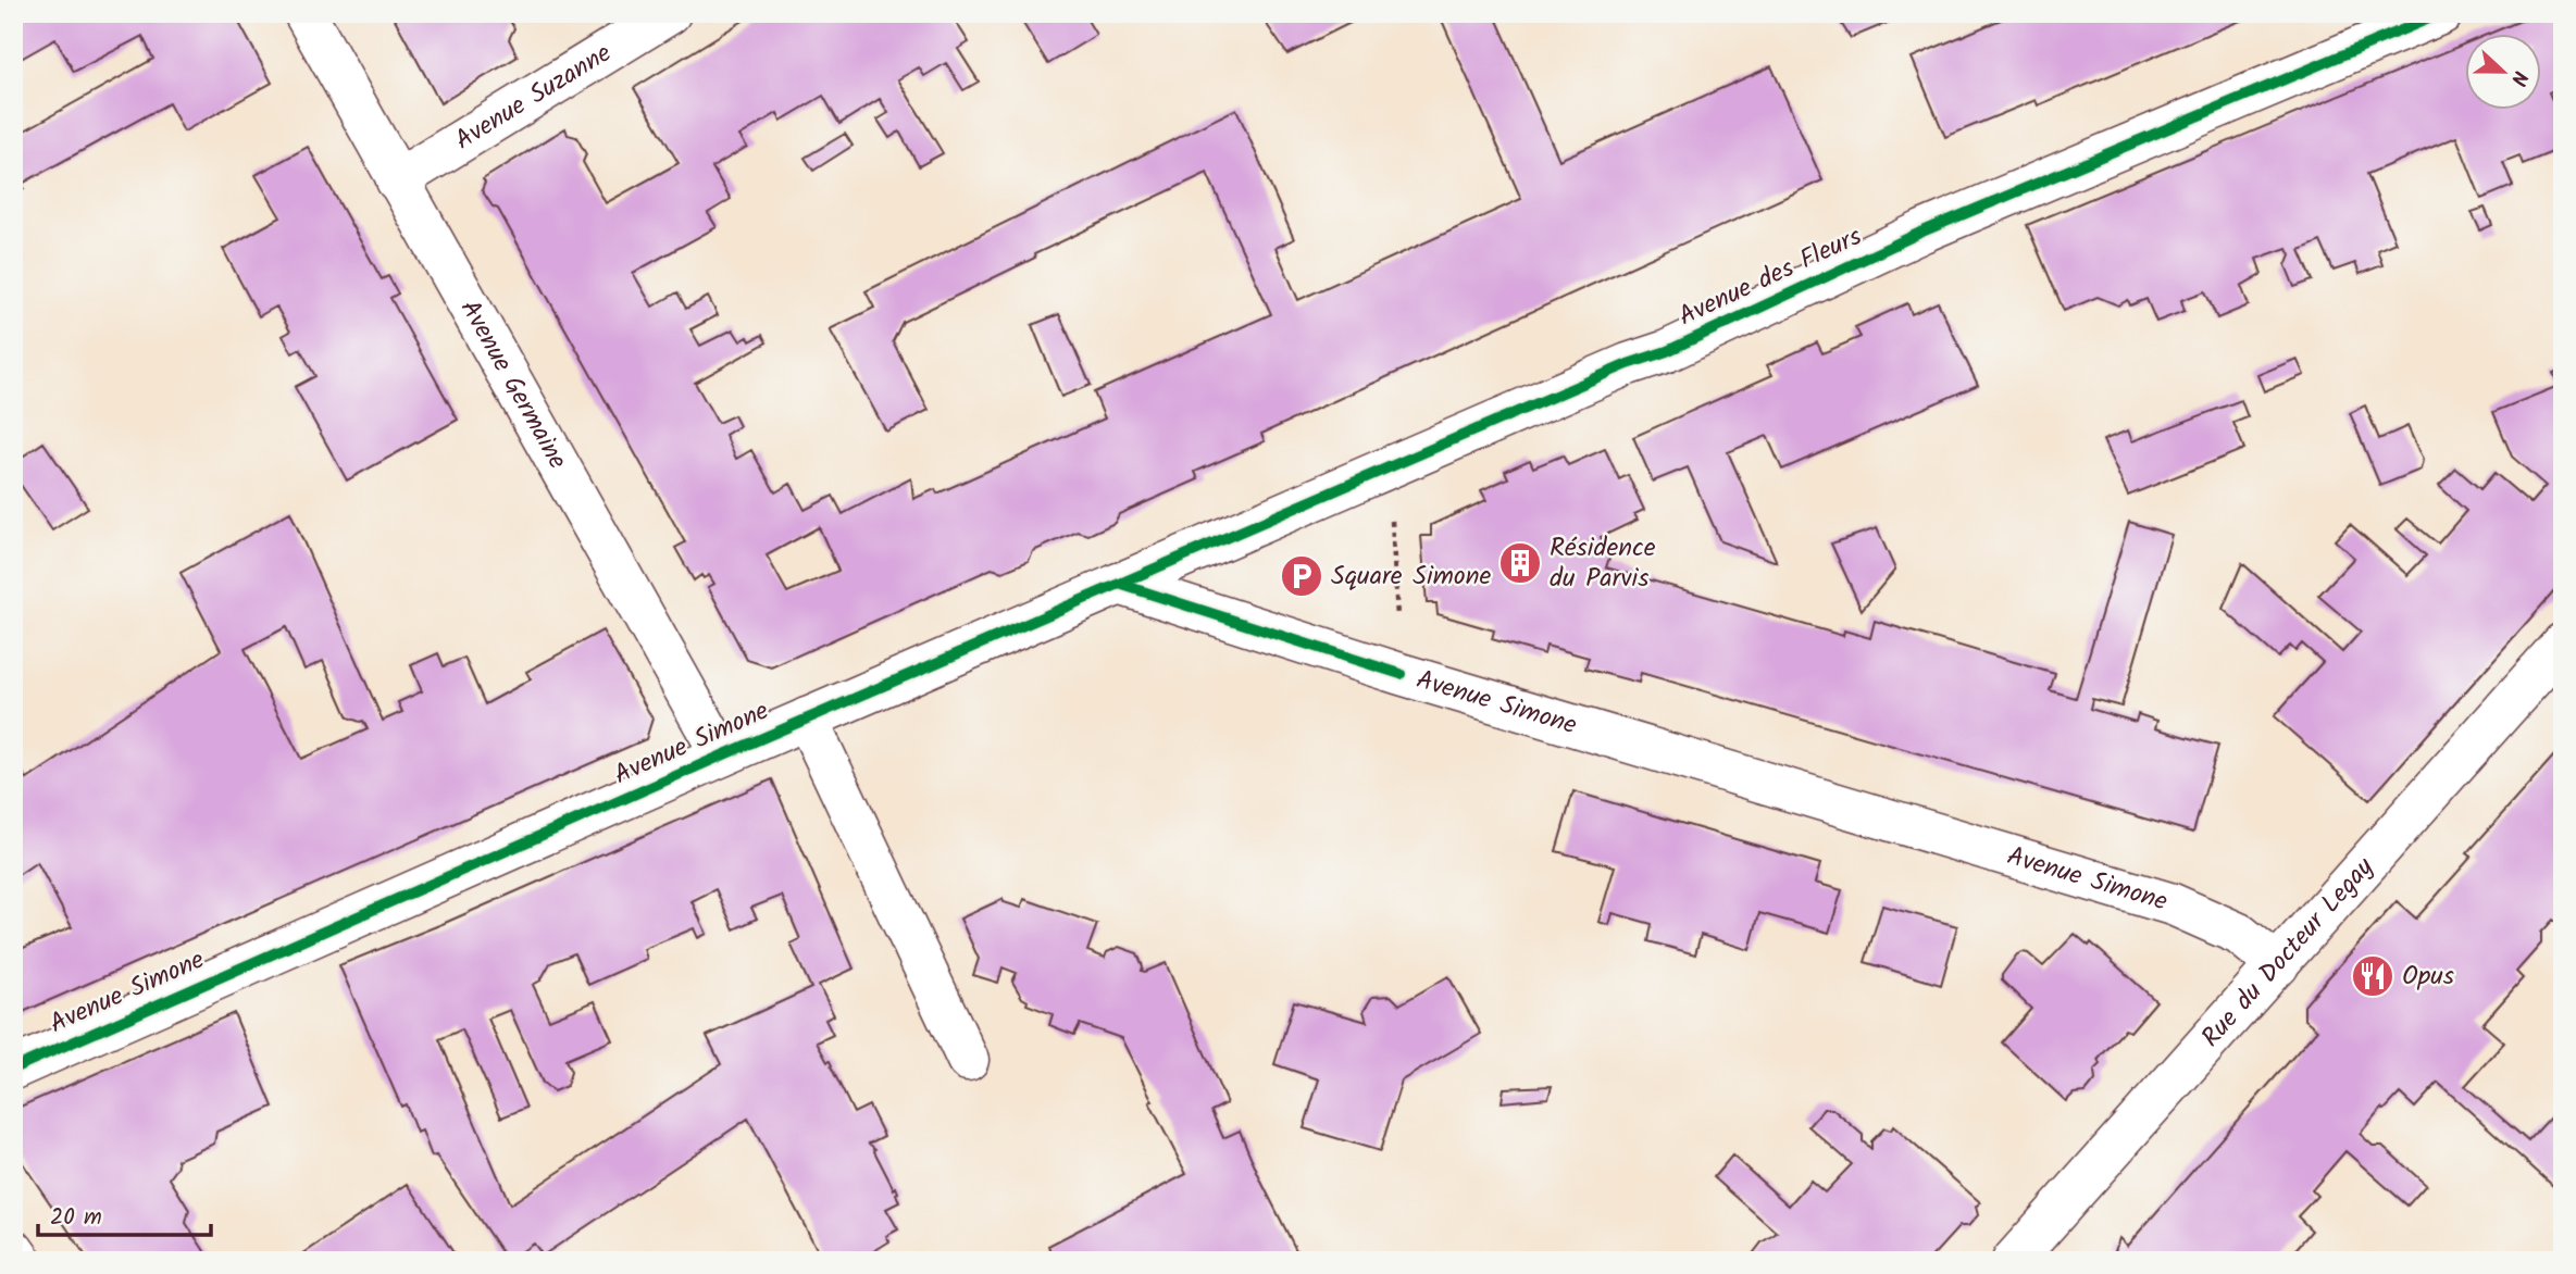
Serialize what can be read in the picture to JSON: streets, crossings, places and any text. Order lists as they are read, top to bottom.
{
  "streets": {
    "street": [
      "Avenue Suzanne",
      "Avenue des Fleurs",
      "Avenue Germaine",
      "Avenue Simone",
      "Rue du Docteur Legay"
    ]
  },
  "crossings": [
    ["Avenue Suzanne", "Avenue Germaine"],
    ["Avenue des Fleurs", "Avenue Simone"],
    ["Avenue Germaine", "Avenue Simone"],
    ["Avenue Simone", "Rue du Docteur Legay"]
  ],
  "places": {
    "building": ["Résidence du Parvis"],
    "parking": ["Square Simone"],
    "restaurant": ["Opus"]
  },
  "scale_bar": "20 m",
  "north": "right"
}
